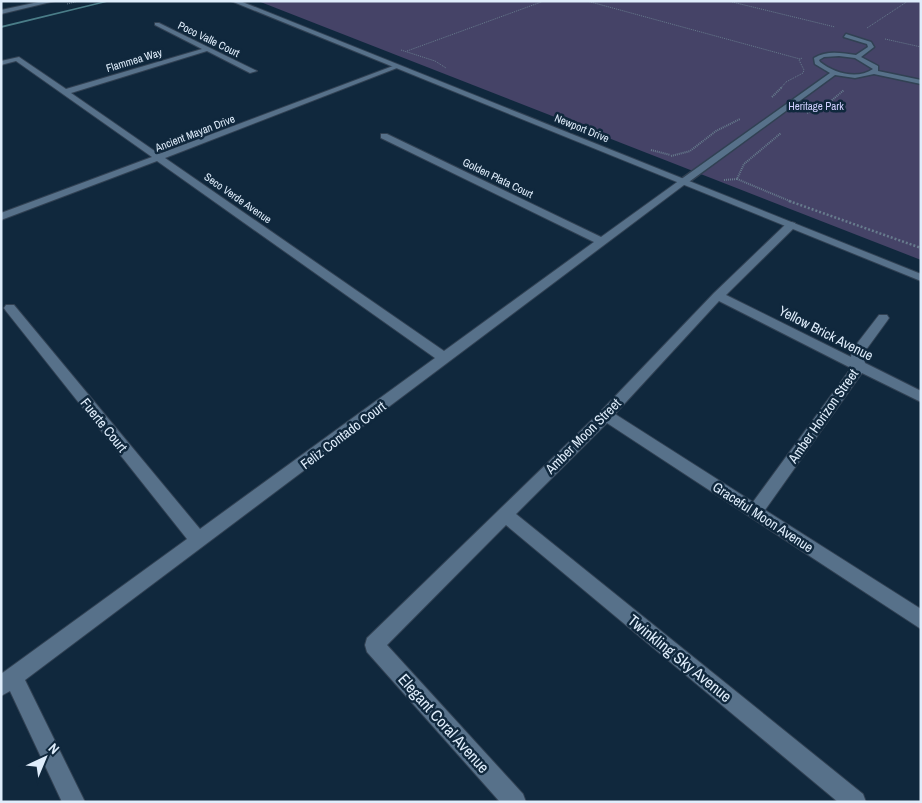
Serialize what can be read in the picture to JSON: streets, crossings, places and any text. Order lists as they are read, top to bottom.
{
  "streets": {
    "street": [
      "Poco Valle Court",
      "Flammea Way",
      "Newport Drive",
      "Ancient Mayan Drive",
      "Golden Plata Court",
      "Seco Verde Avenue",
      "Yellow Brick Avenue",
      "Amber Horizon Street",
      "Fuerte Court",
      "Feliz Contado Court",
      "Amber Moon Street",
      "Graceful Moon Avenue",
      "Twinkling Sky Avenue",
      "Elegant Coral Avenue"
    ]
  },
  "crossings": [
    ["Poco Valle Court", "Flammea Way"],
    ["Flammea Way", "Seco Verde Avenue"],
    ["Newport Drive", "Ancient Mayan Drive"],
    ["Newport Drive", "Feliz Contado Court"],
    ["Newport Drive", "Amber Moon Street"],
    ["Ancient Mayan Drive", "Seco Verde Avenue"],
    ["Golden Plata Court", "Feliz Contado Court"],
    ["Seco Verde Avenue", "Feliz Contado Court"],
    ["Yellow Brick Avenue", "Amber Horizon Street"],
    ["Yellow Brick Avenue", "Amber Moon Street"],
    ["Amber Horizon Street", "Graceful Moon Avenue"],
    ["Fuerte Court", "Feliz Contado Court"],
    ["Amber Moon Street", "Graceful Moon Avenue"],
    ["Amber Moon Street", "Twinkling Sky Avenue"],
    ["Amber Moon Street", "Elegant Coral Avenue"]
  ],
  "parks": ["Heritage Park"],
  "north": "top right"
}
